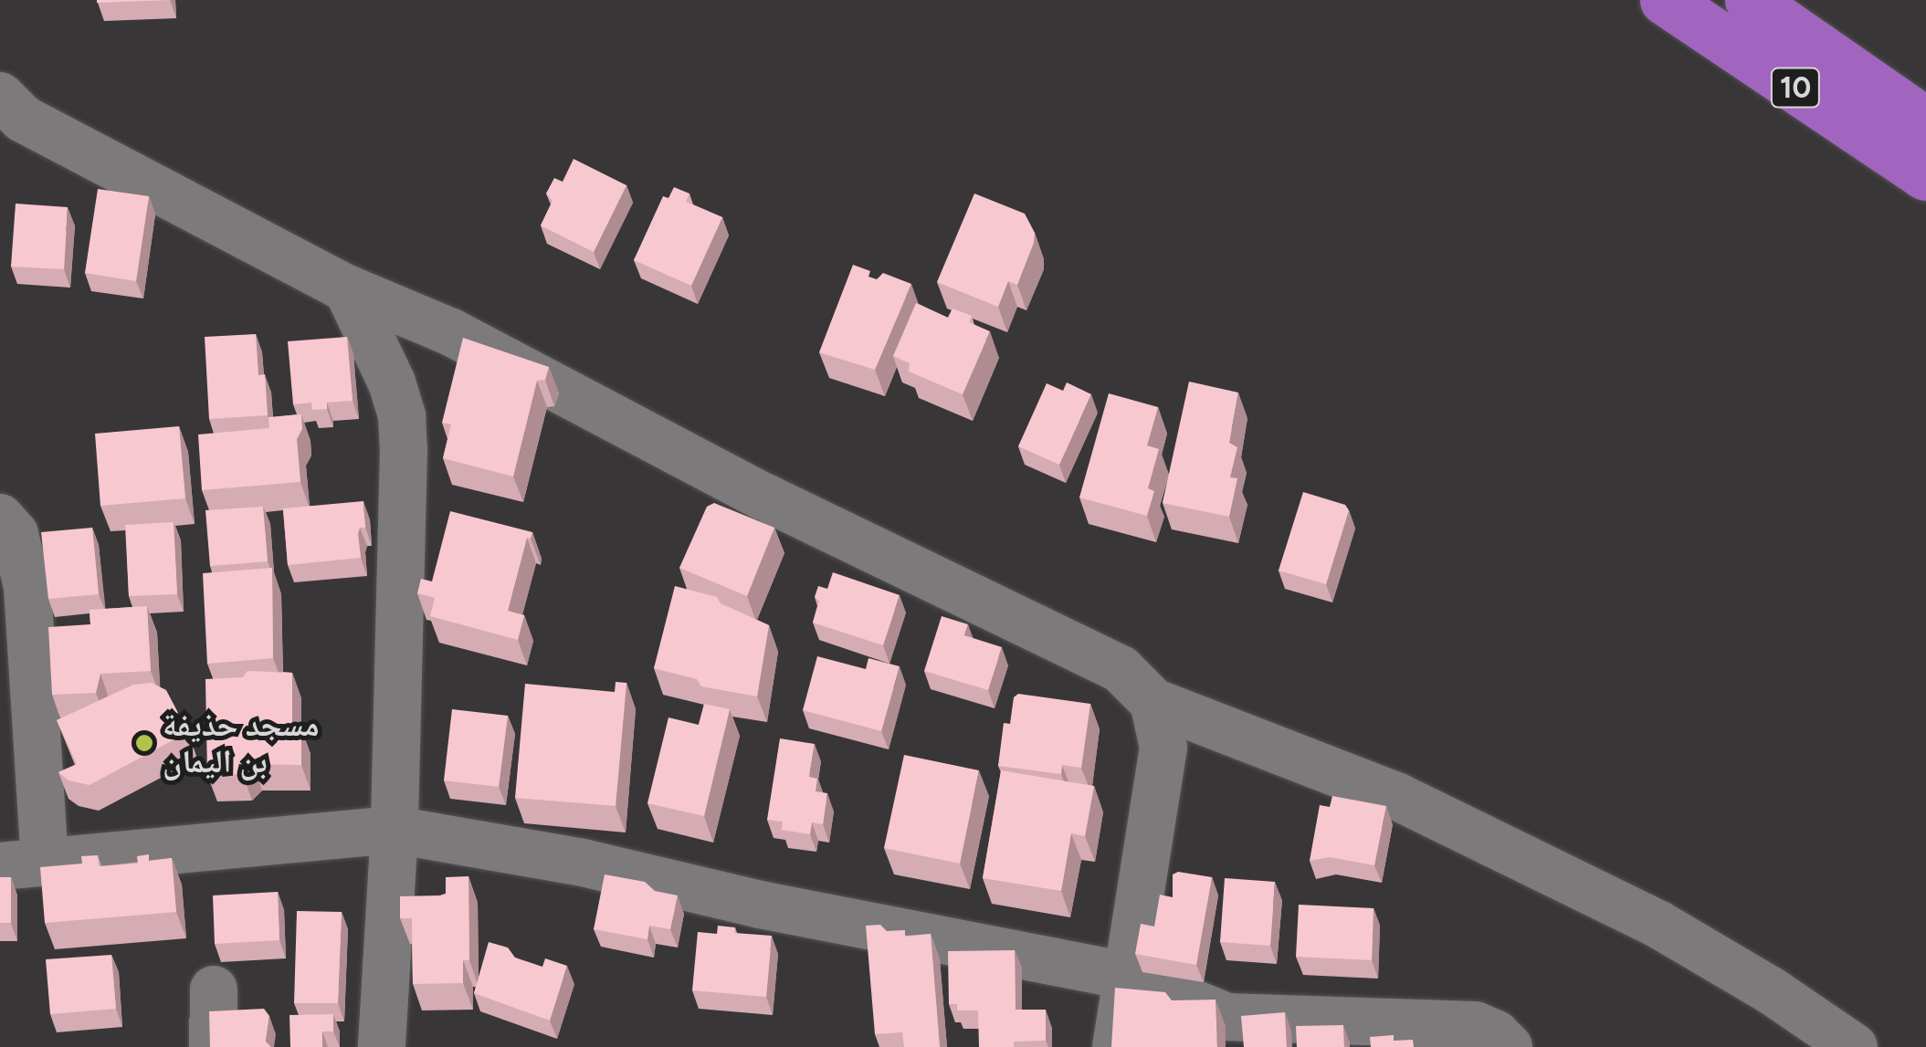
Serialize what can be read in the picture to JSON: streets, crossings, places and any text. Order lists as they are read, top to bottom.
{
  "streets": {
    "highway": ["10"]
  },
  "places": ["مسجد حذيفة بن اليمان"]
}
